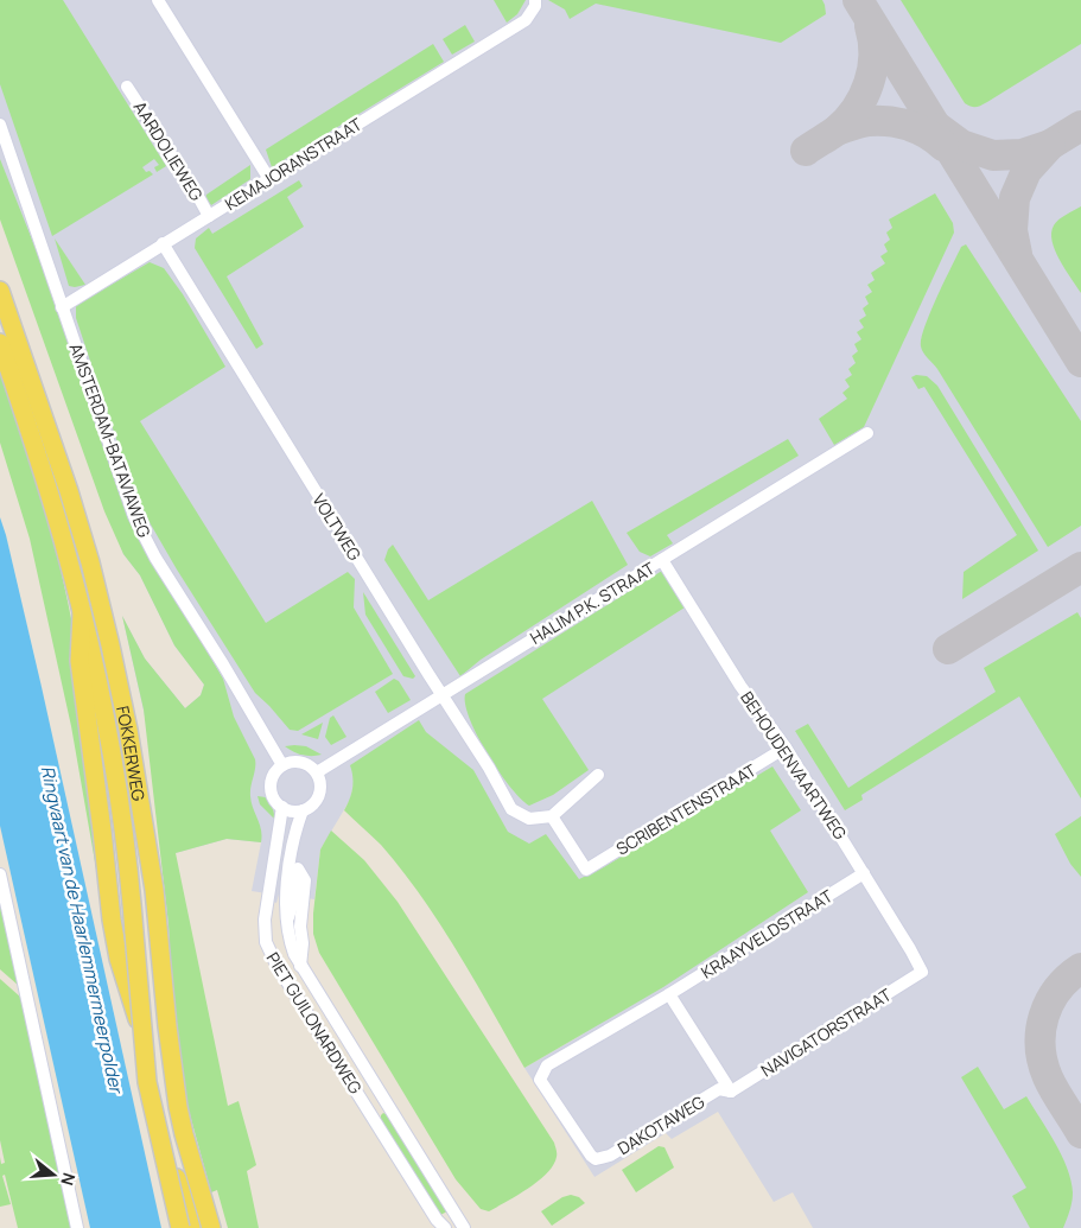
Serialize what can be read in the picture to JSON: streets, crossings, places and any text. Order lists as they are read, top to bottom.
{
  "streets": {
    "main road": ["FOKKERWEG"],
    "street": [
      "AARDOLIEWEG",
      "KEMAJORANSTRAAT",
      "AMSTERDAM-BATAVIAWEG",
      "VOLTWEG",
      "HALIM P.K. STRAAT",
      "BEHOUDENVAARTWEG",
      "SCRIBENTENSTRAAT",
      "KRAAYVELDSTRAAT",
      "PIET GUILONARDWEG",
      "NAVIGATORSTRAAT",
      "DAKOTAWEG"
    ]
  },
  "crossings": [
    ["AARDOLIEWEG", "KEMAJORANSTRAAT"],
    ["KEMAJORANSTRAAT", "AMSTERDAM-BATAVIAWEG"],
    ["KEMAJORANSTRAAT", "VOLTWEG"],
    ["AMSTERDAM-BATAVIAWEG", "HALIM P.K. STRAAT"],
    ["AMSTERDAM-BATAVIAWEG", "PIET GUILONARDWEG"],
    ["VOLTWEG", "HALIM P.K. STRAAT"],
    ["VOLTWEG", "SCRIBENTENSTRAAT"],
    ["HALIM P.K. STRAAT", "BEHOUDENVAARTWEG"],
    ["HALIM P.K. STRAAT", "PIET GUILONARDWEG"],
    ["BEHOUDENVAARTWEG", "SCRIBENTENSTRAAT"],
    ["BEHOUDENVAARTWEG", "KRAAYVELDSTRAAT"],
    ["BEHOUDENVAARTWEG", "NAVIGATORSTRAAT"],
    ["KRAAYVELDSTRAAT", "DAKOTAWEG"],
    ["NAVIGATORSTRAAT", "DAKOTAWEG"]
  ],
  "water": ["Ringvaart van de Haarlemmermeerpolder"],
  "north": "right"
}
